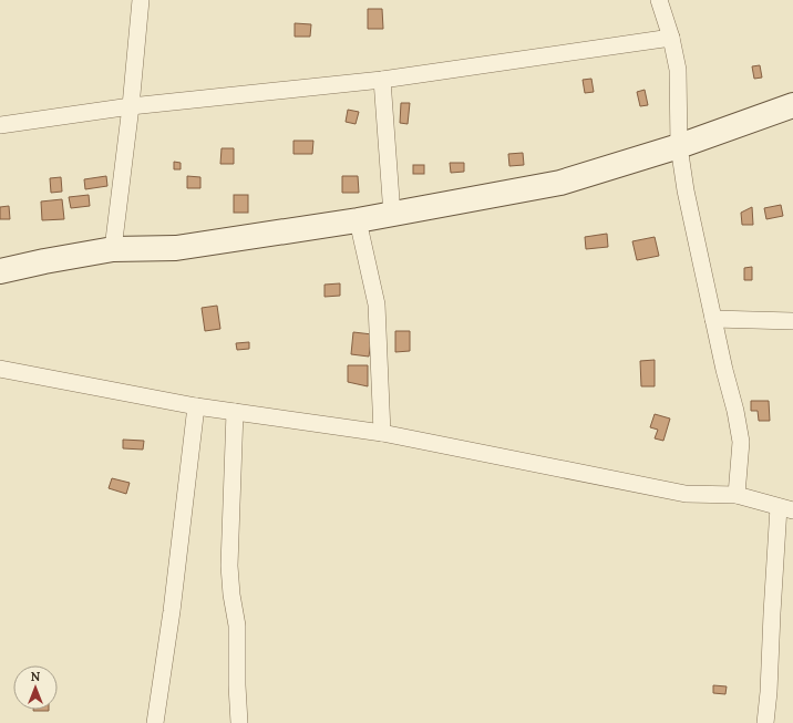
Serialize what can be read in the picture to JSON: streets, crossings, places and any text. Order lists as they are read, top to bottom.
{
  "north": "top"
}
